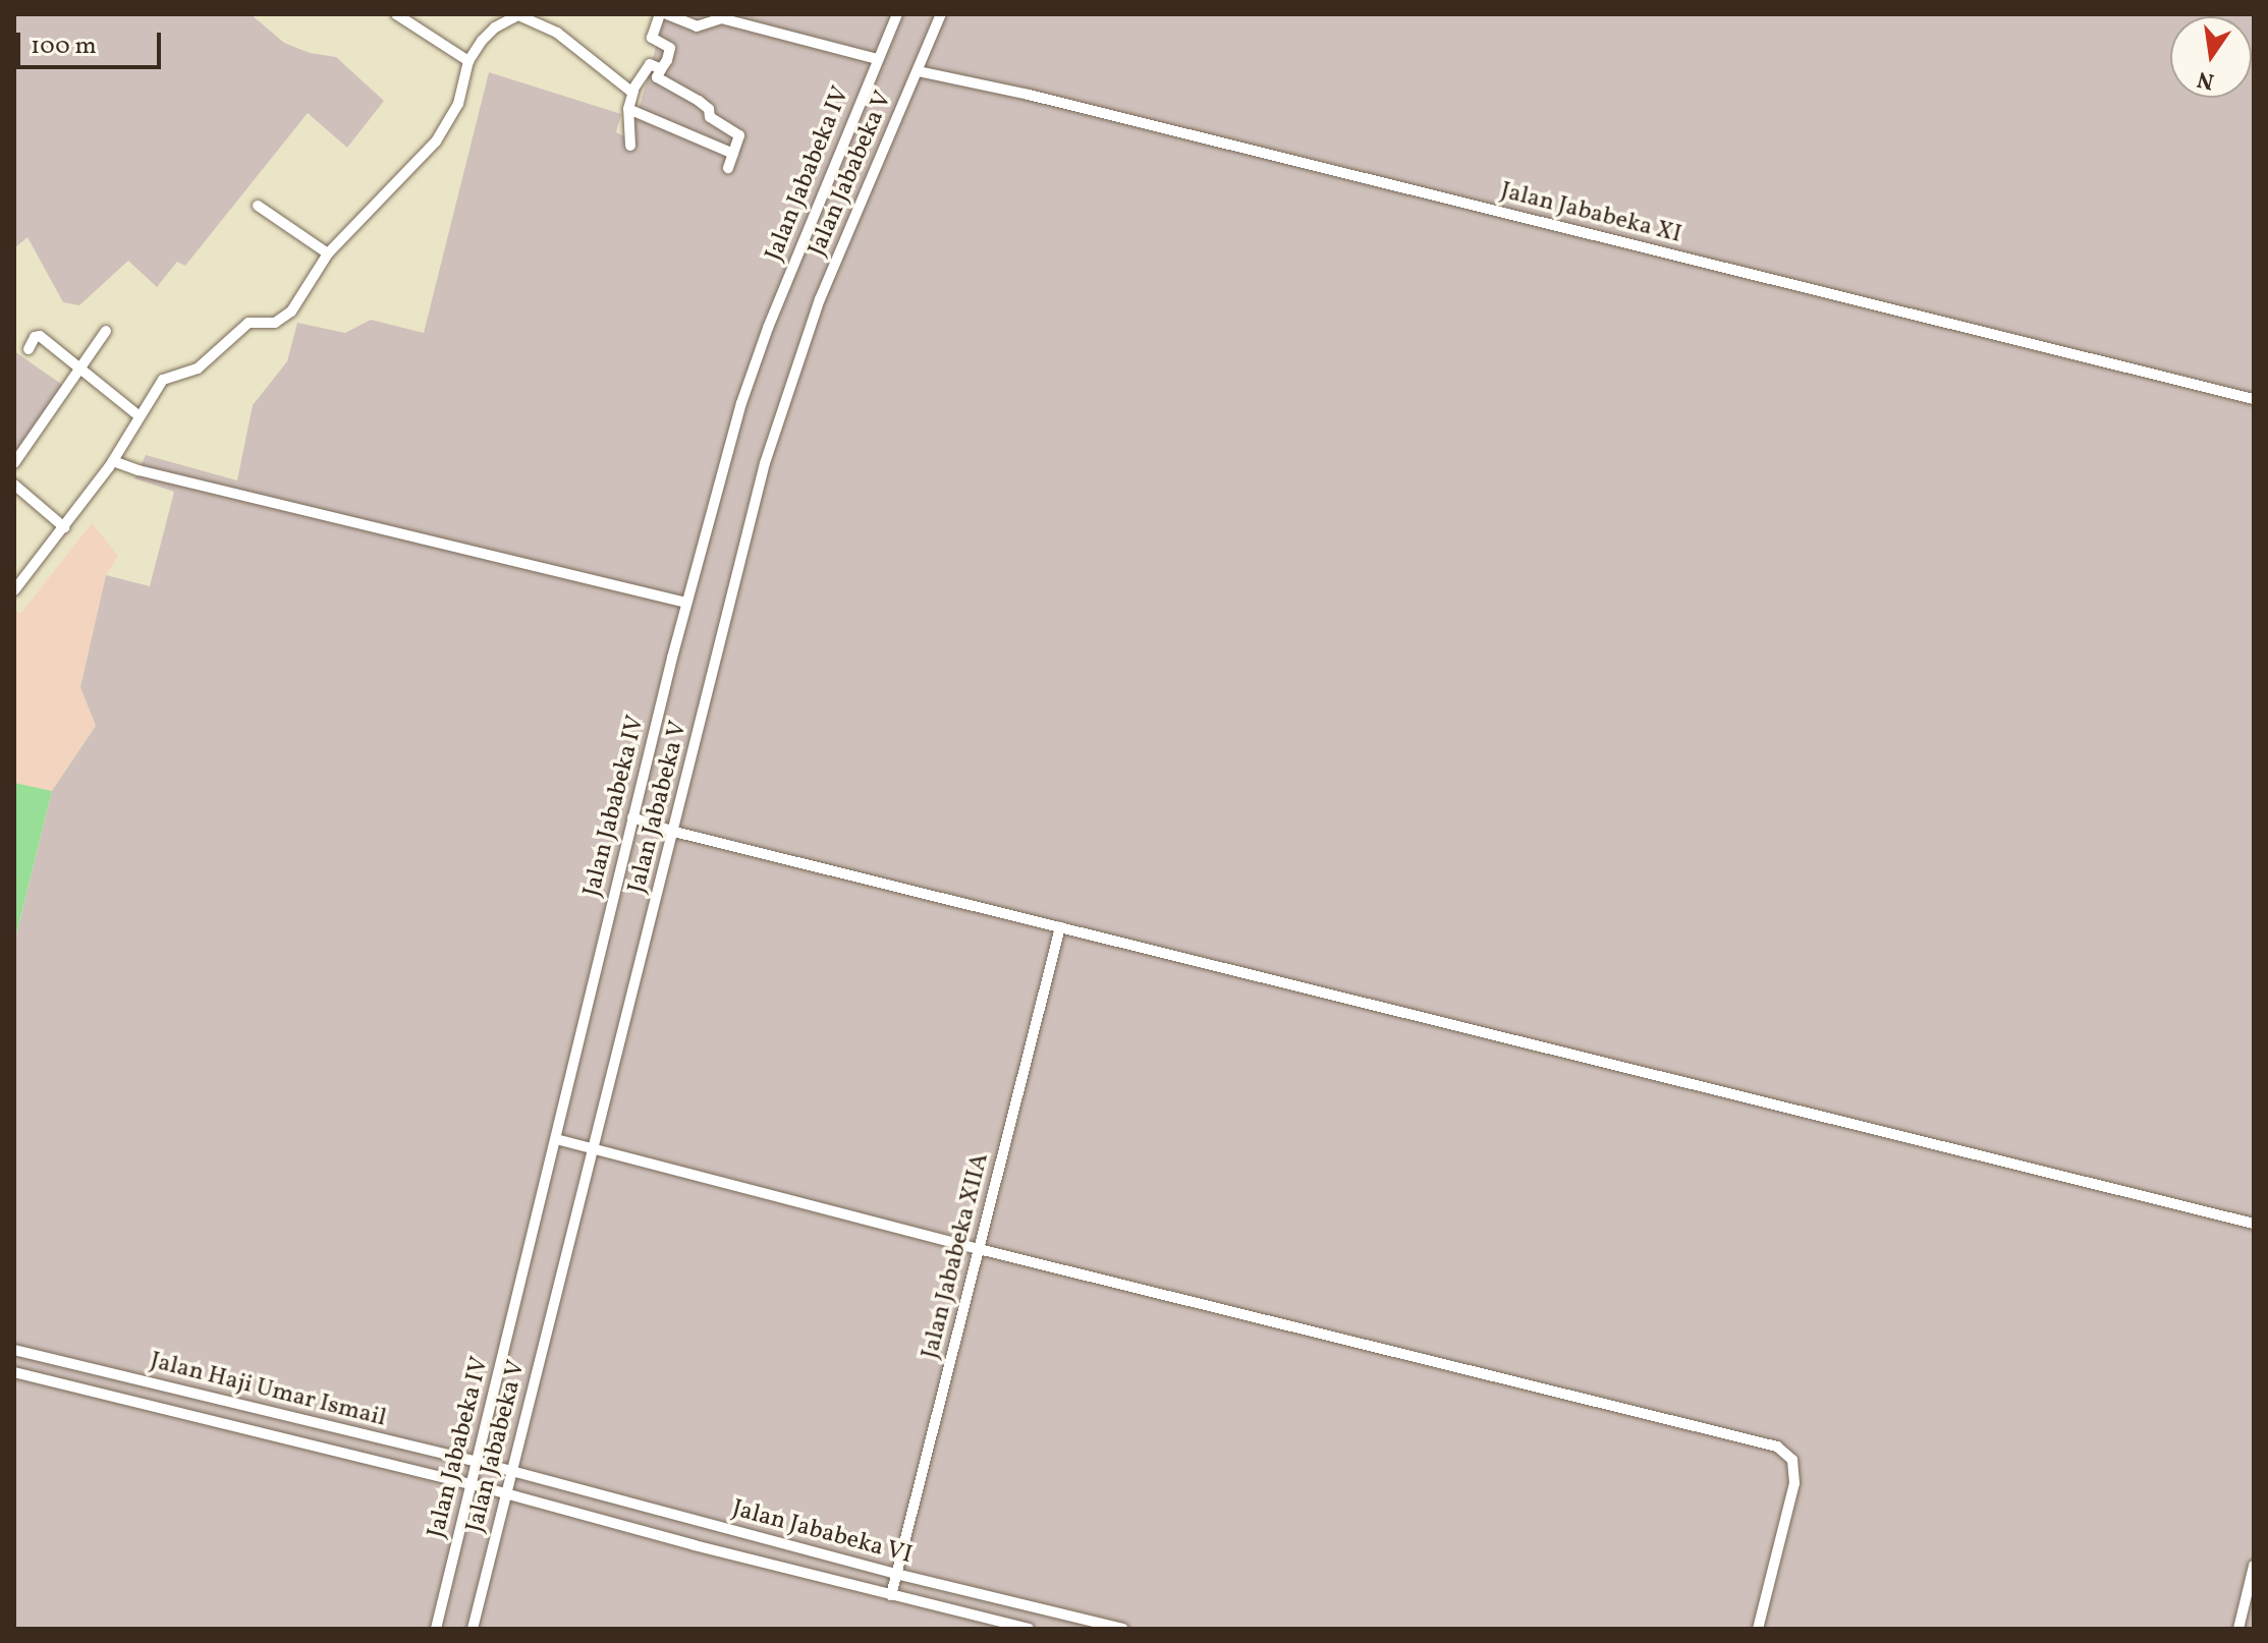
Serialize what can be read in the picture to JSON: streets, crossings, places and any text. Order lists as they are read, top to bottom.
{
  "streets": {
    "street": [
      "Jalan Jababeka IV",
      "Jalan Jababeka V",
      "Jalan Jababeka XI",
      "Jalan Jababeka XIIA",
      "Jalan Haji Umar Ismail",
      "Jalan Jababeka VI"
    ]
  },
  "crossings": [
    ["Jalan Jababeka IV", "Jalan Haji Umar Ismail"],
    ["Jalan Jababeka V", "Jalan Jababeka XI"],
    ["Jalan Jababeka V", "Jalan Haji Umar Ismail"],
    ["Jalan Jababeka V", "Jalan Jababeka VI"],
    ["Jalan Jababeka XIIA", "Jalan Jababeka VI"],
    ["Jalan Haji Umar Ismail", "Jalan Jababeka VI"]
  ],
  "scale_bar": "100 m",
  "north": "bottom"
}
